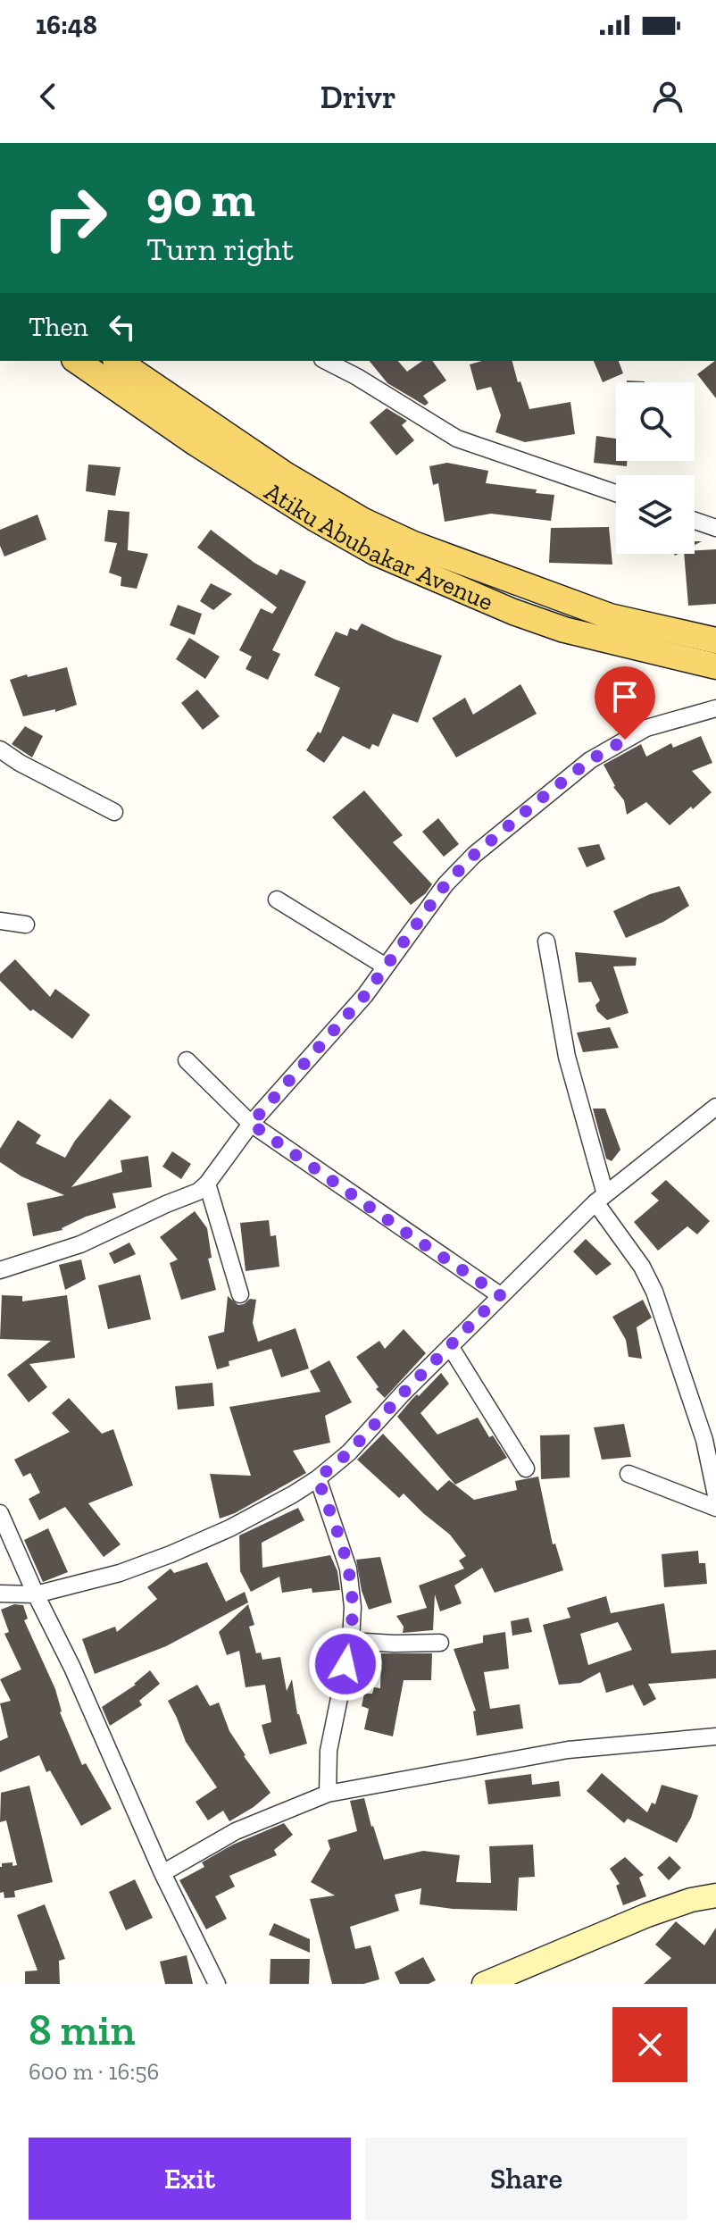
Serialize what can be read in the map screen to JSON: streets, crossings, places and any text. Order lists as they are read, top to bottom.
{
  "streets": {
    "main road": ["Atiku Abubakar Avenue"]
  },
  "page": {
    "status": "16:48",
    "header": "Drivr",
    "turn": ["90 m", "Turn right"],
    "then": "Then",
    "heading": ["8 min", "600 m · 16:56"],
    "buttons": ["Exit", "Share"]
  }
}
